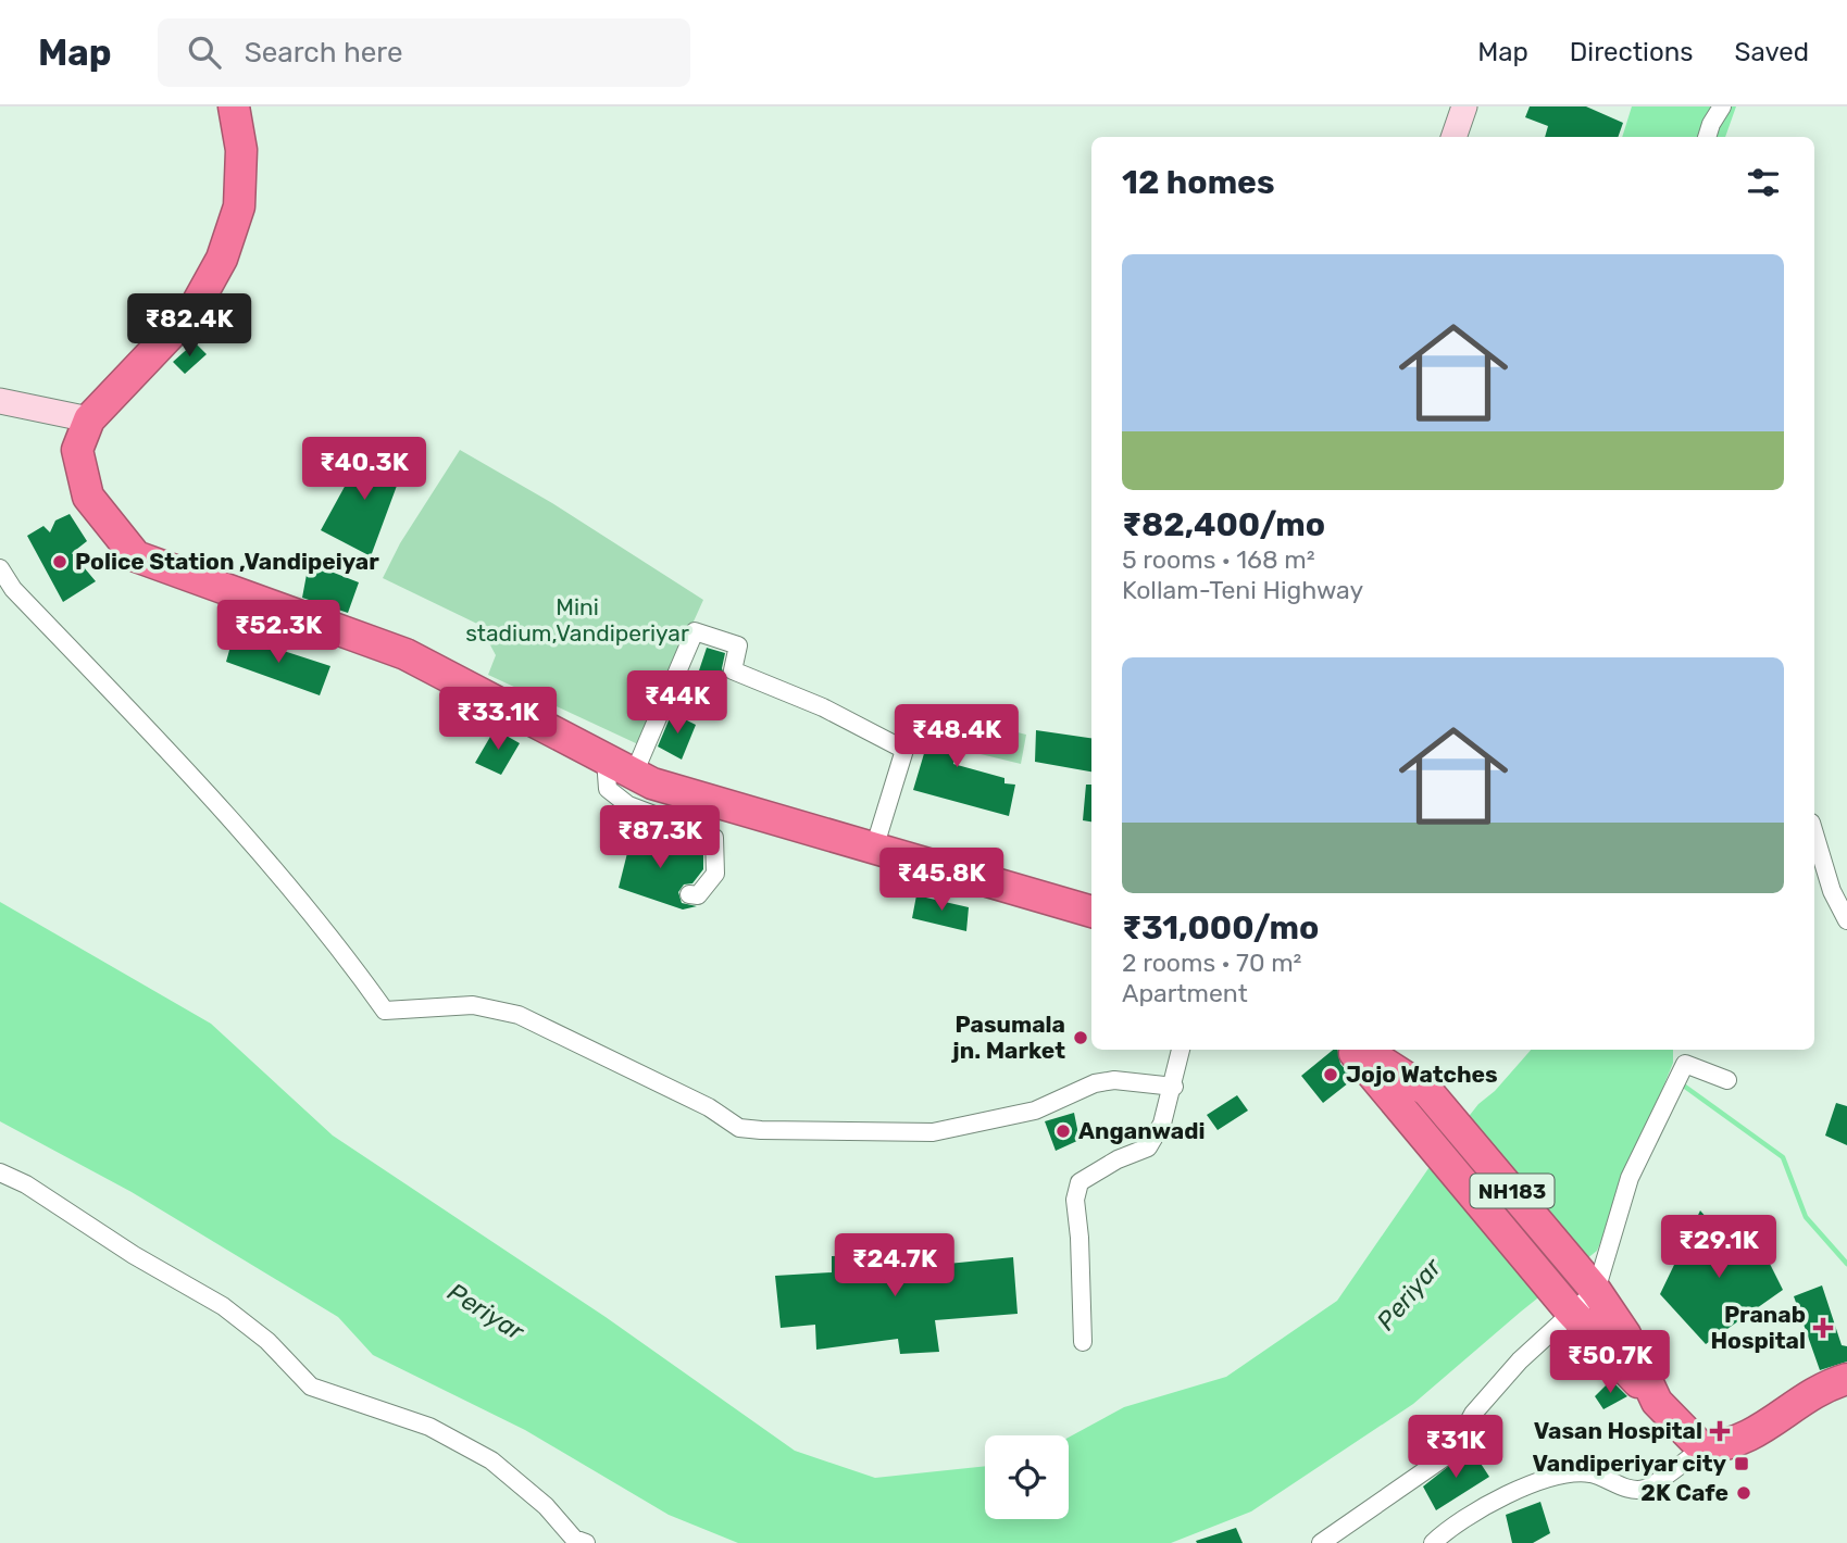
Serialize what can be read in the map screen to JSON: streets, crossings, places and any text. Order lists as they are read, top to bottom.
{
  "streets": {
    "highway": ["NH183"]
  },
  "water": ["Periyar"],
  "parks": ["Mini stadium,Vandiperiyar"],
  "places": {
    "other": [
      "Police Station ,Vandipeiyar",
      "Pasumala jn. Market",
      "Jojo Watches",
      "Anganwadi",
      "2K Cafe"
    ],
    "health": ["Pranab Hospital", "Vasan Hospital"],
    "transit": ["Vandiperiyar city"]
  },
  "page": {
    "header": "Map",
    "search": "Search here",
    "nav": ["Map", "Directions", "Saved"],
    "heading": "12 homes",
    "list": [
      {
        "name": "₹82,400/mo",
        "note": "5 rooms · 168 m² · Kollam-Teni Highway"
      },
      {
        "name": "₹31,000/mo",
        "note": "2 rooms · 70 m² · Apartment"
      }
    ],
    "price": [
      "₹82.4K",
      "₹40.3K",
      "₹52.3K",
      "₹44K",
      "₹33.1K",
      "₹48.4K",
      "₹87.3K",
      "₹45.8K",
      "₹29.1K",
      "₹24.7K",
      "₹50.7K",
      "₹31K"
    ]
  }
}
